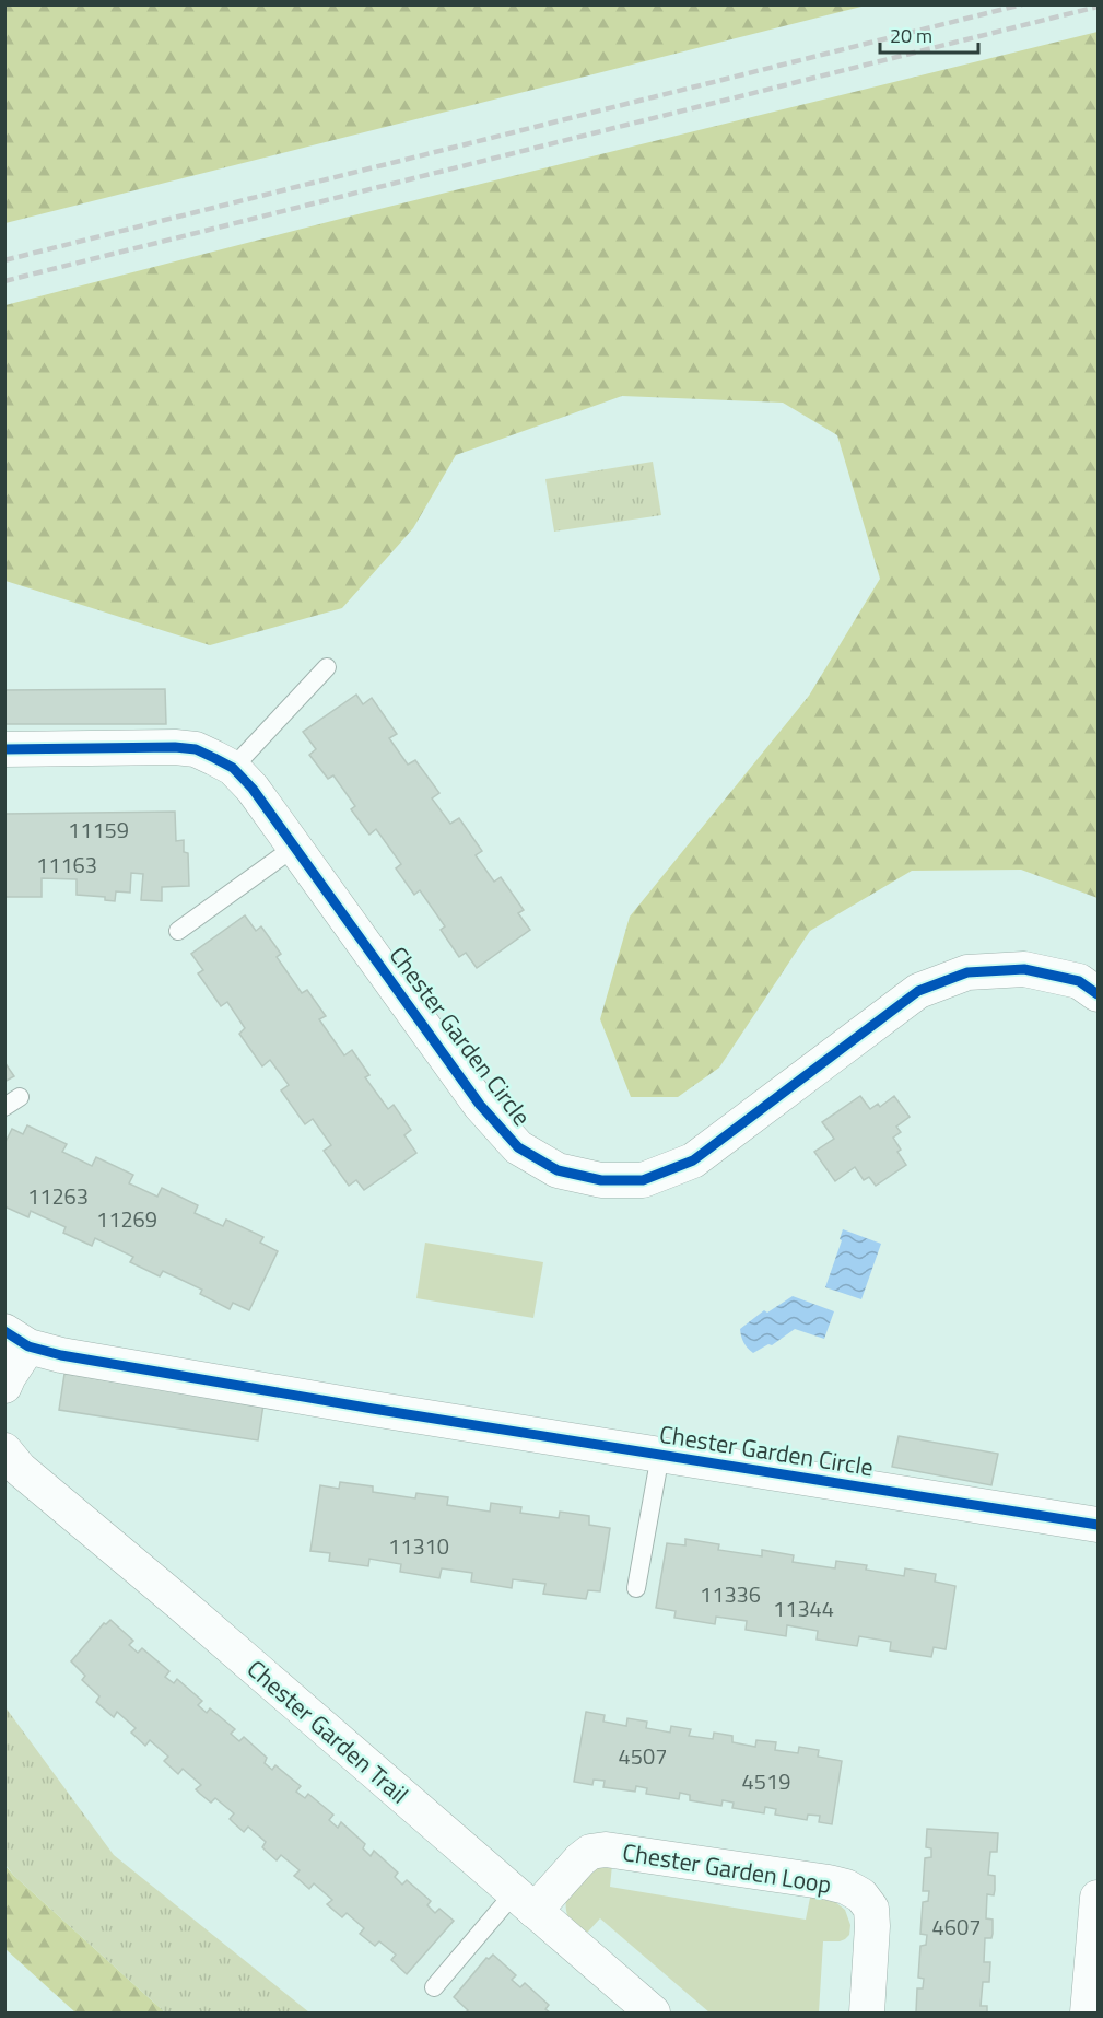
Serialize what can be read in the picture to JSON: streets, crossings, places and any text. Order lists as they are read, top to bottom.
{
  "streets": {
    "street": ["Chester Garden Circle", "Chester Garden Trail", "Chester Garden Loop"]
  },
  "crossings": [
    ["Chester Garden Trail", "Chester Garden Loop"]
  ],
  "house_numbers": [
    "11159",
    "11163",
    "11263",
    "11269",
    "11310",
    "11336",
    "11344",
    "4507",
    "4519",
    "4607"
  ],
  "scale_bar": "20 m"
}
